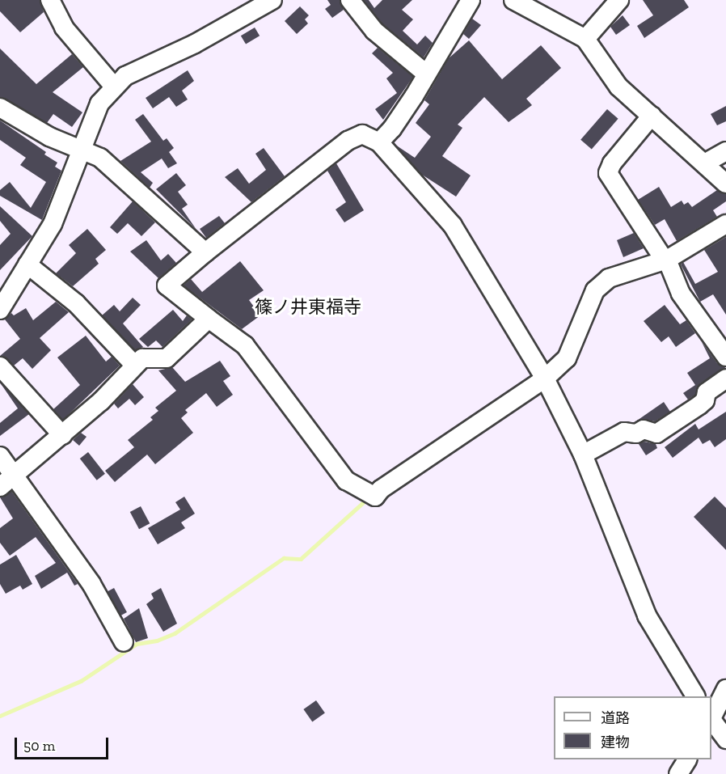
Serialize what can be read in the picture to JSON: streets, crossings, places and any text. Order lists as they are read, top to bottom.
{
  "districts": ["篠ノ井東福寺"],
  "legend": ["道路", "建物"],
  "scale_bar": "50 m"
}
